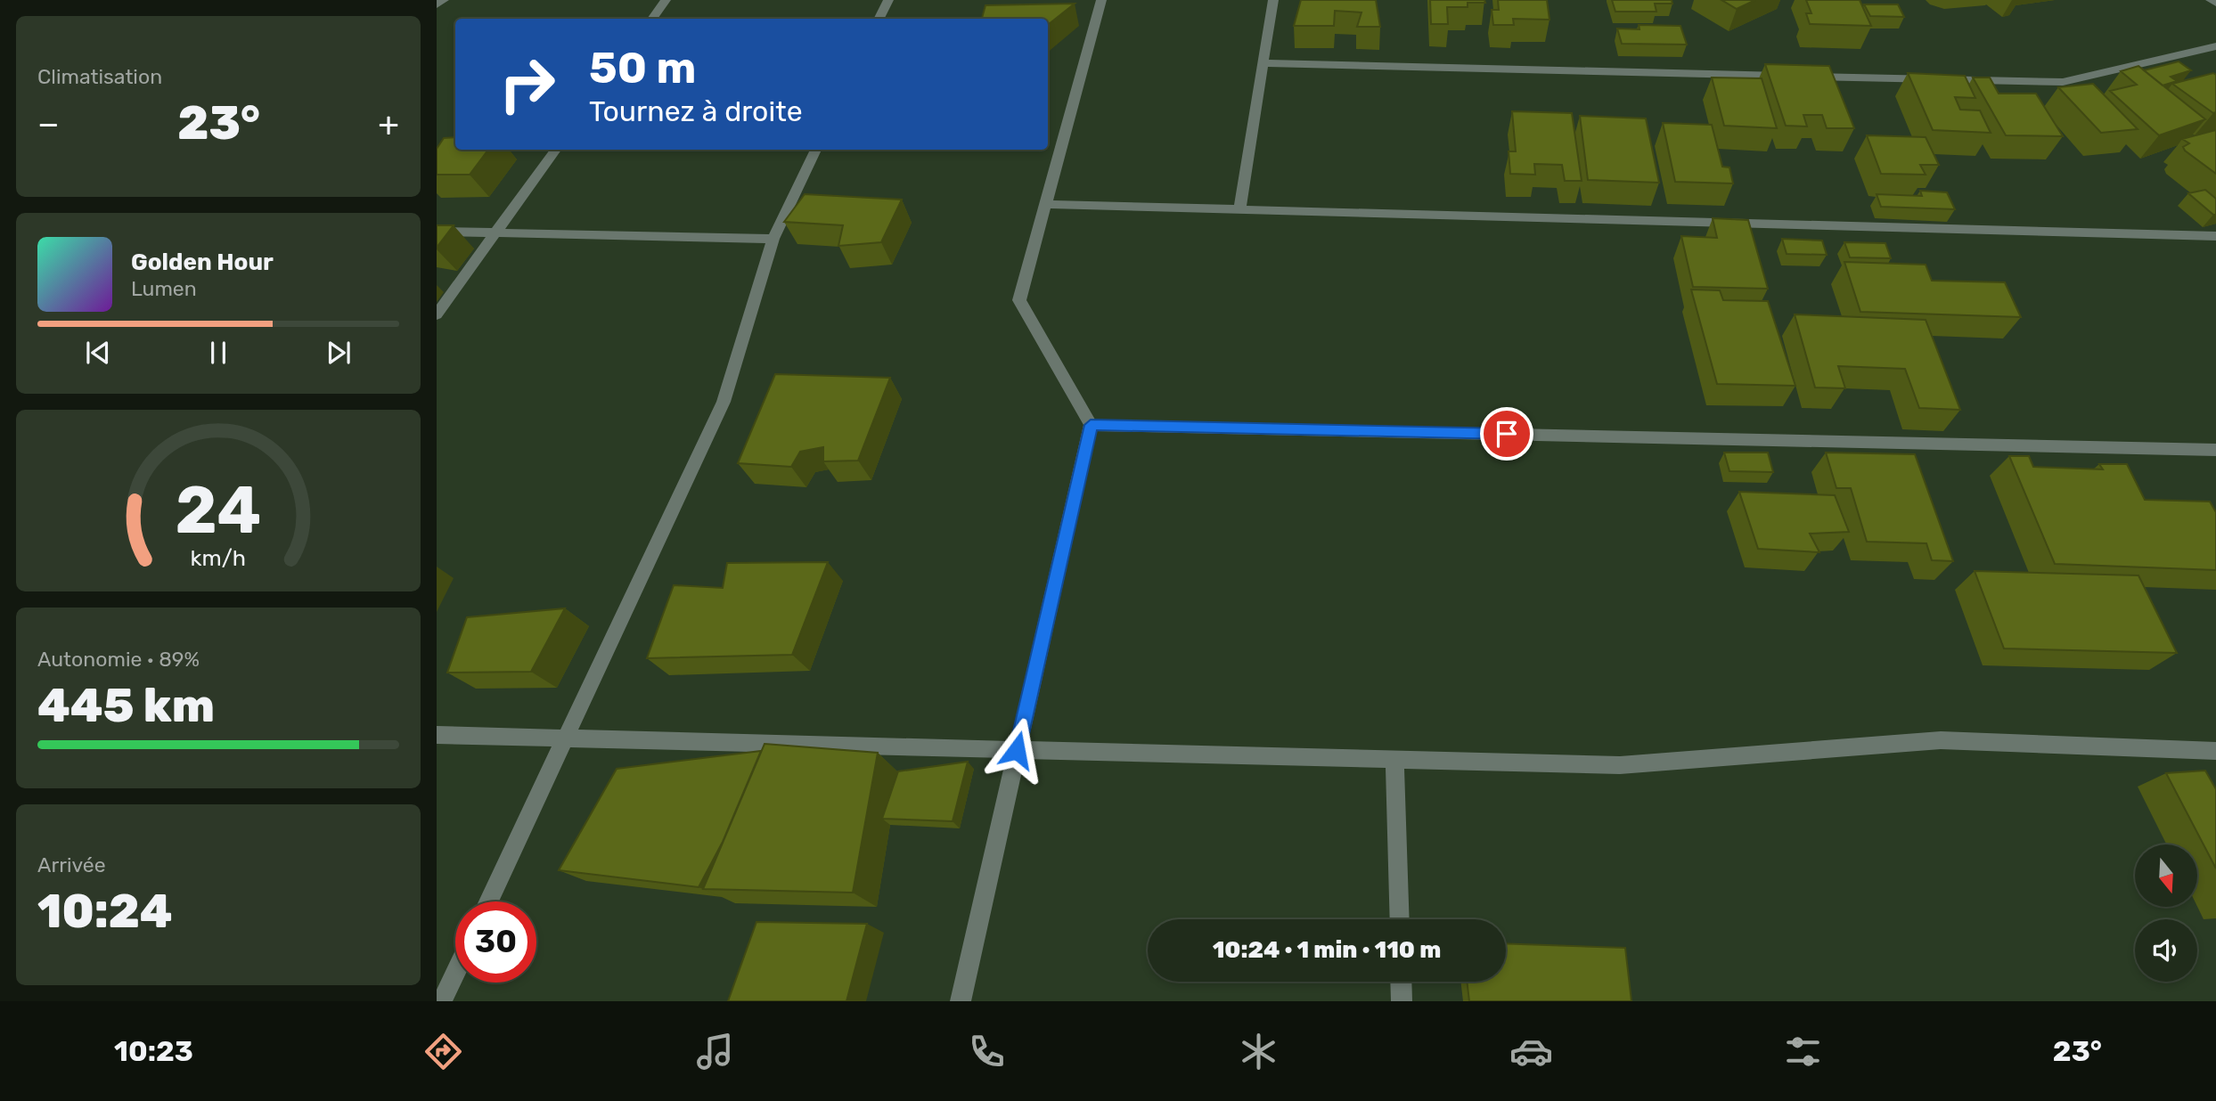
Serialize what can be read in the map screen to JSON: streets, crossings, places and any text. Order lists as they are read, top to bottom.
{
  "north": "bottom",
  "page": {
    "tile": [
      "Climatisation",
      ["Autonomie · 89%", "445 km"],
      ["Arrivée", "10:24"]
    ],
    "turn": ["50 m", "Tournez à droite"],
    "heat": ["−", "23°", "+"],
    "song": ["Golden Hour", "Lumen"],
    "limit": "30",
    "trip": "10:24 · 1 min · 110 m",
    "tabs": ["10:23", "23°"],
    "gauge": ["24", "km/h"]
  }
}
